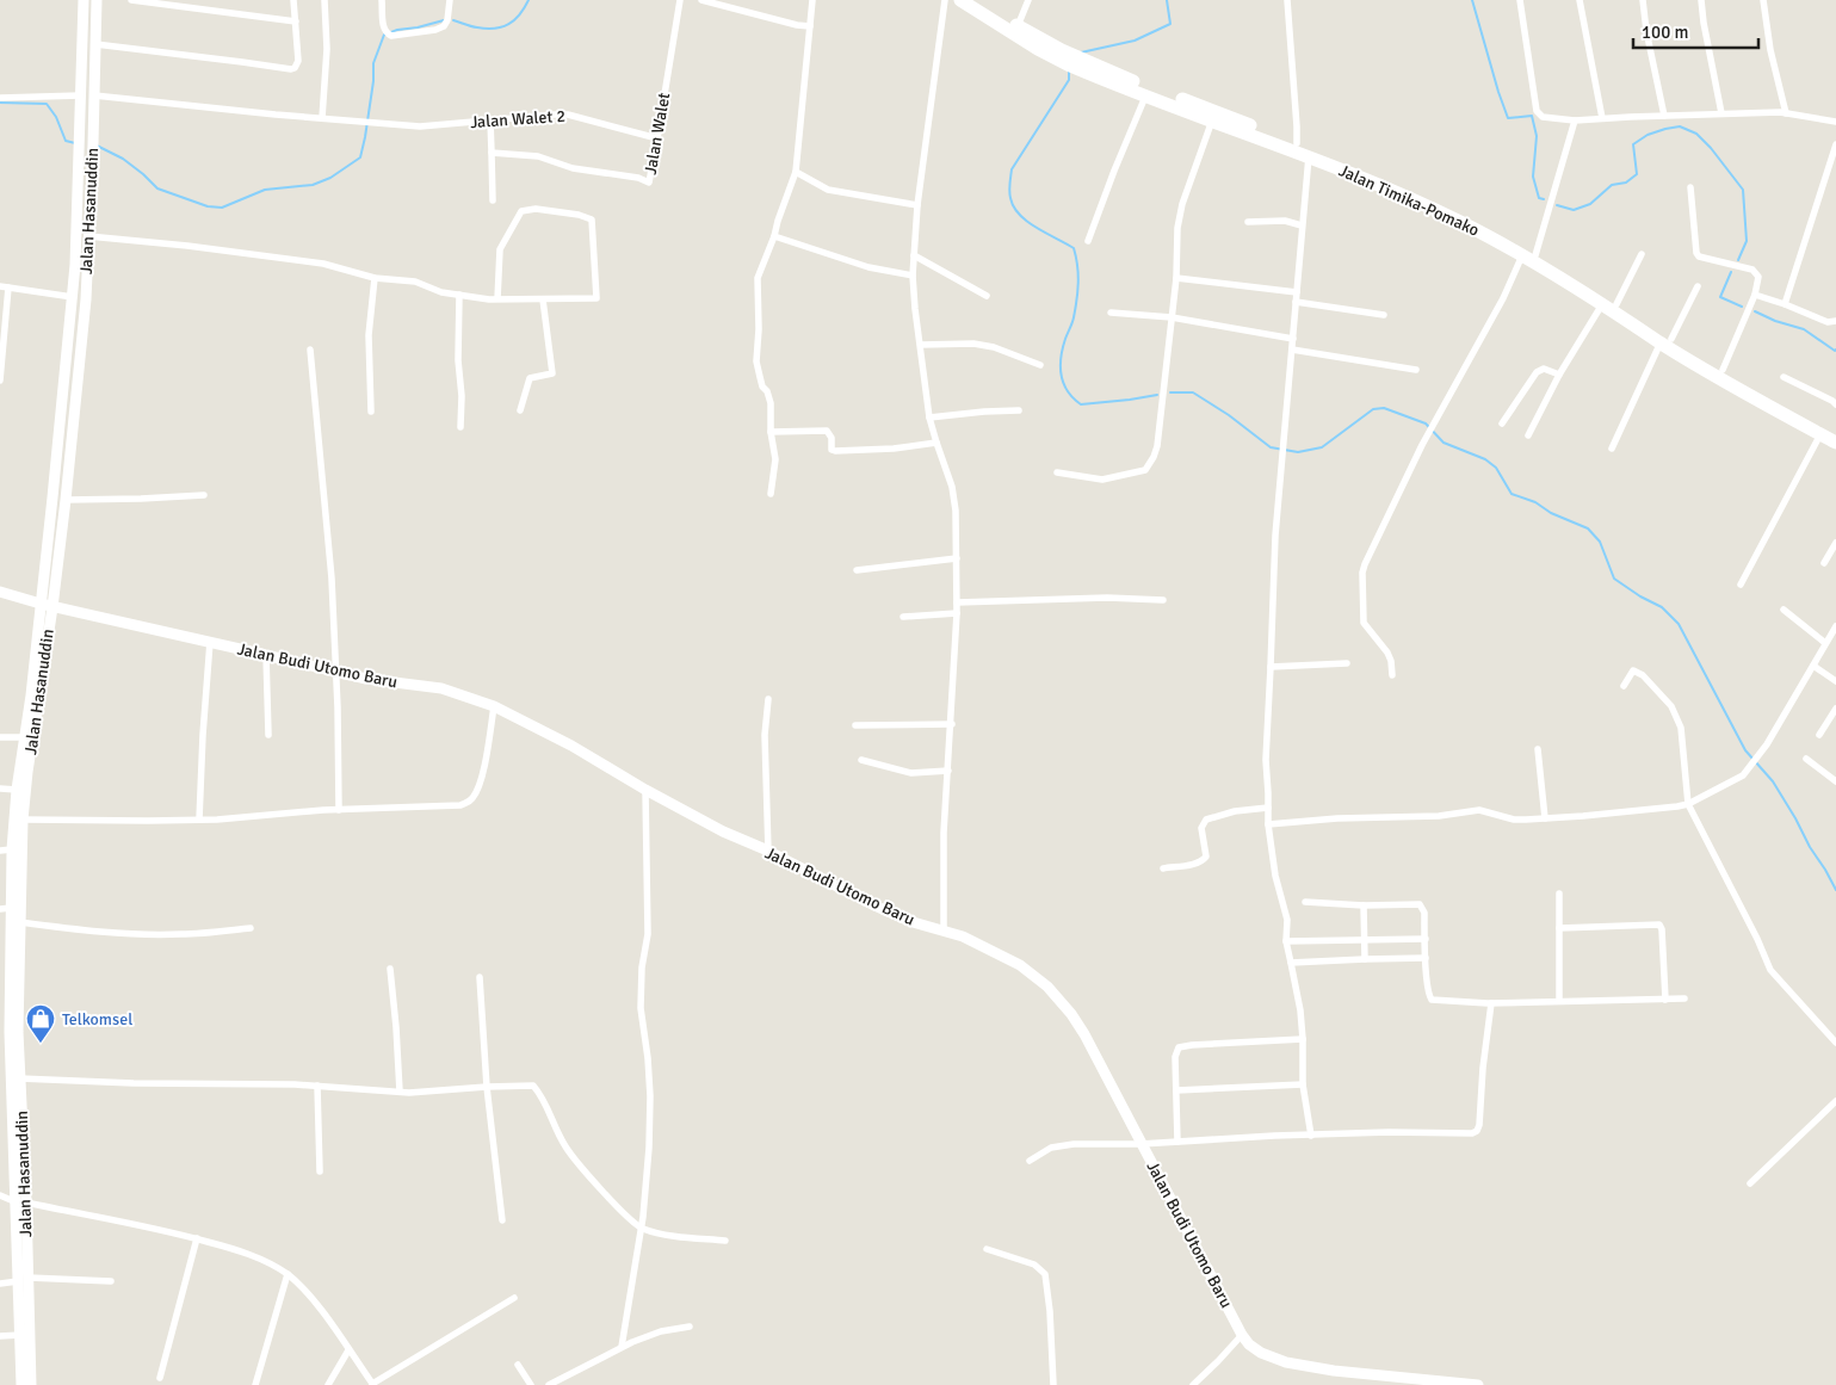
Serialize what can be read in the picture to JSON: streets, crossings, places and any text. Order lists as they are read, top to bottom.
{
  "streets": {
    "highway": ["Jalan Timika-Pomako"],
    "street": [
      "Jalan Walet 2",
      "Jalan Walet",
      "Jalan Hasanuddin",
      "Jalan Budi Utomo Baru"
    ]
  },
  "crossings": [
    ["Jalan Walet 2", "Jalan Walet"],
    ["Jalan Walet 2", "Jalan Hasanuddin"],
    ["Jalan Hasanuddin", "Jalan Budi Utomo Baru"]
  ],
  "places": {
    "shop": ["Telkomsel"]
  },
  "scale_bar": "100 m"
}
